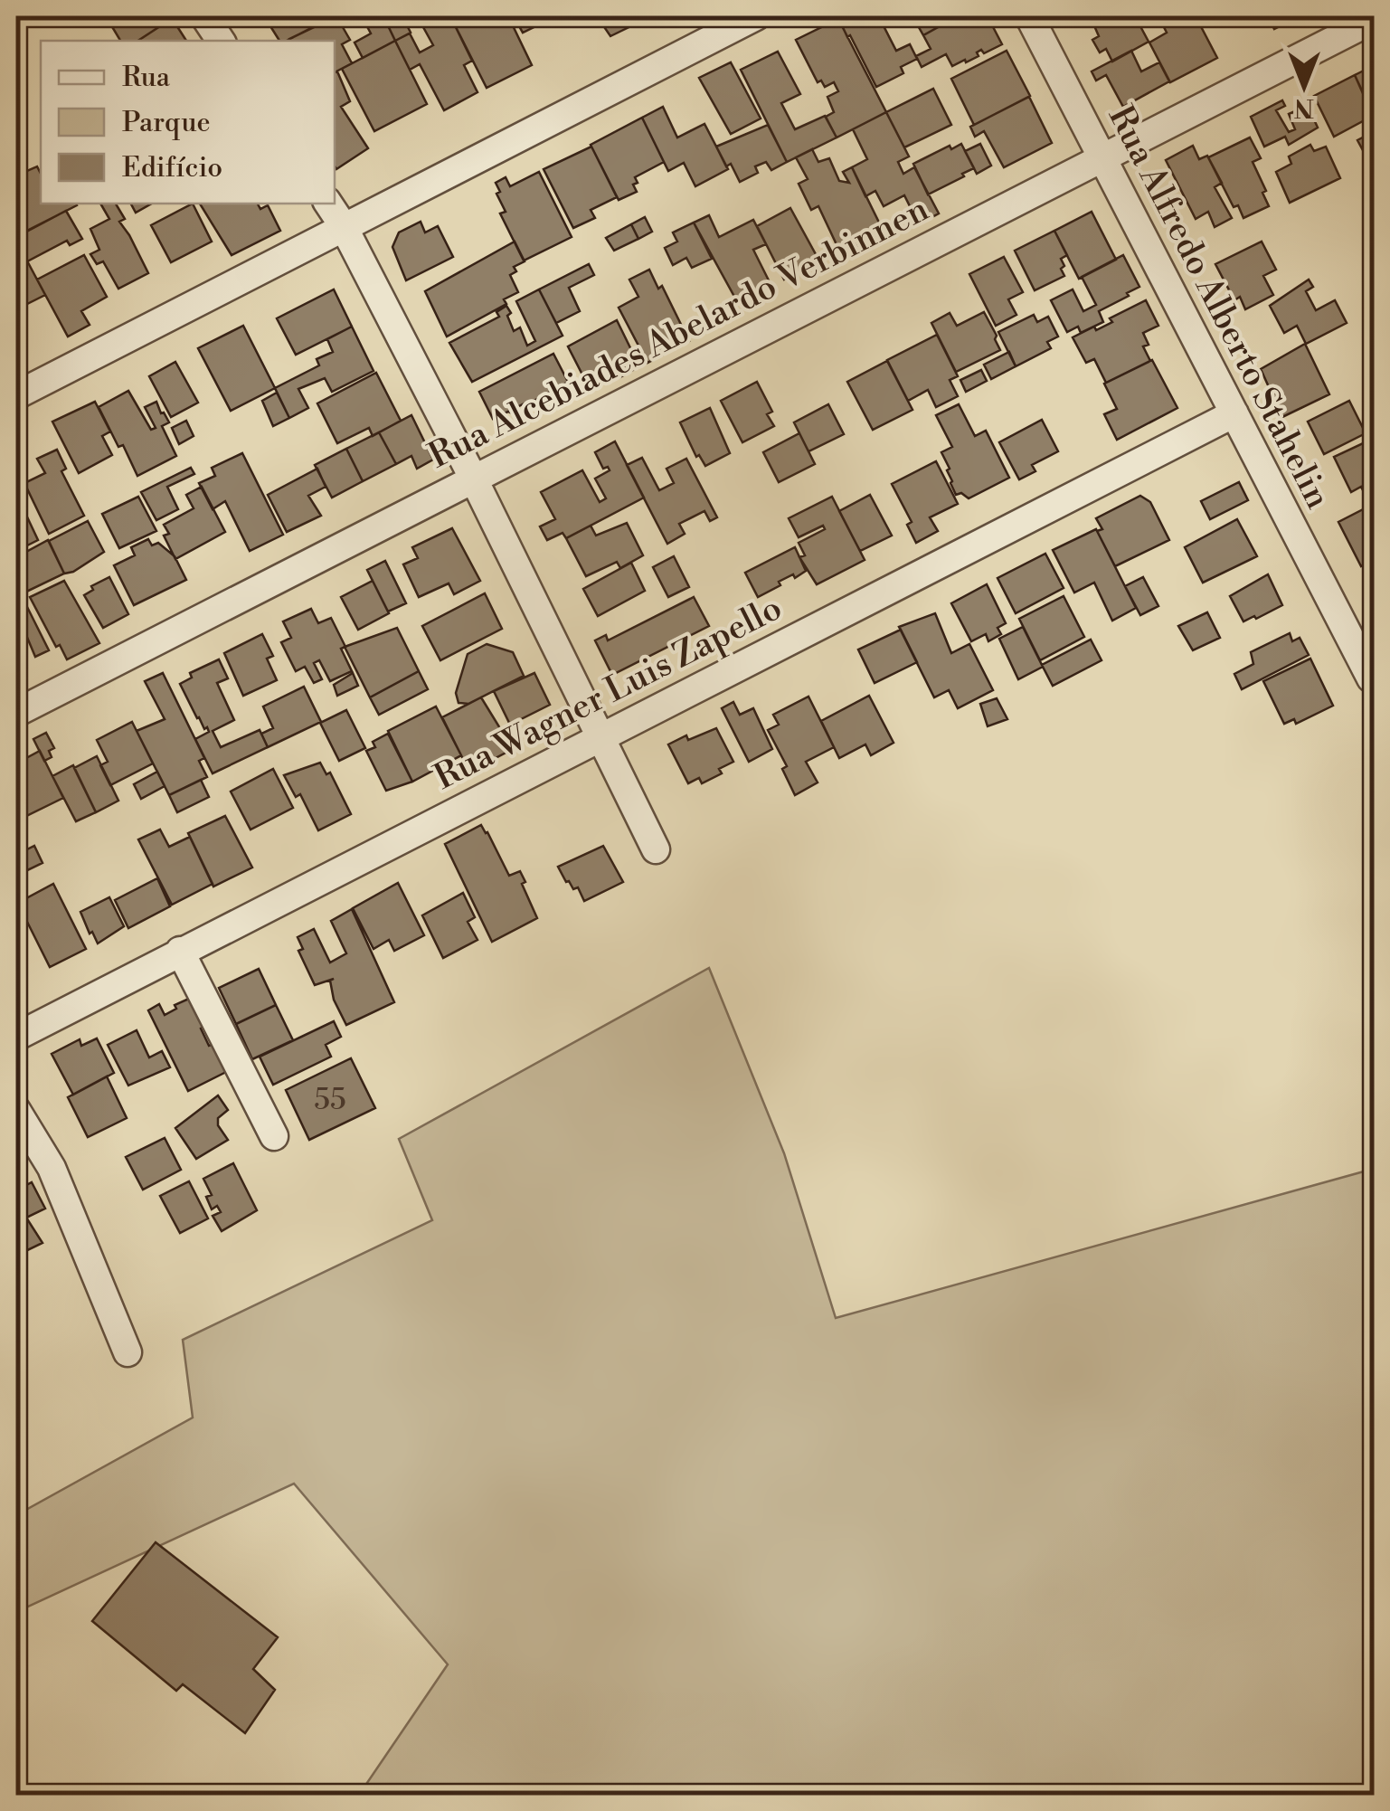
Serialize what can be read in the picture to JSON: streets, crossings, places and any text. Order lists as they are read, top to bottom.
{
  "streets": {
    "street": ["Rua Alfredo Alberto Stahelin", "Rua Alcebiades Abelardo Verbinnen", "Rua Wagner Luis Zapello"]
  },
  "crossings": [
    ["Rua Alfredo Alberto Stahelin", "Rua Alcebiades Abelardo Verbinnen"],
    ["Rua Alfredo Alberto Stahelin", "Rua Wagner Luis Zapello"]
  ],
  "house_numbers": ["55"],
  "legend": ["Rua", "Parque", "Edifício"],
  "north": "bottom"
}
